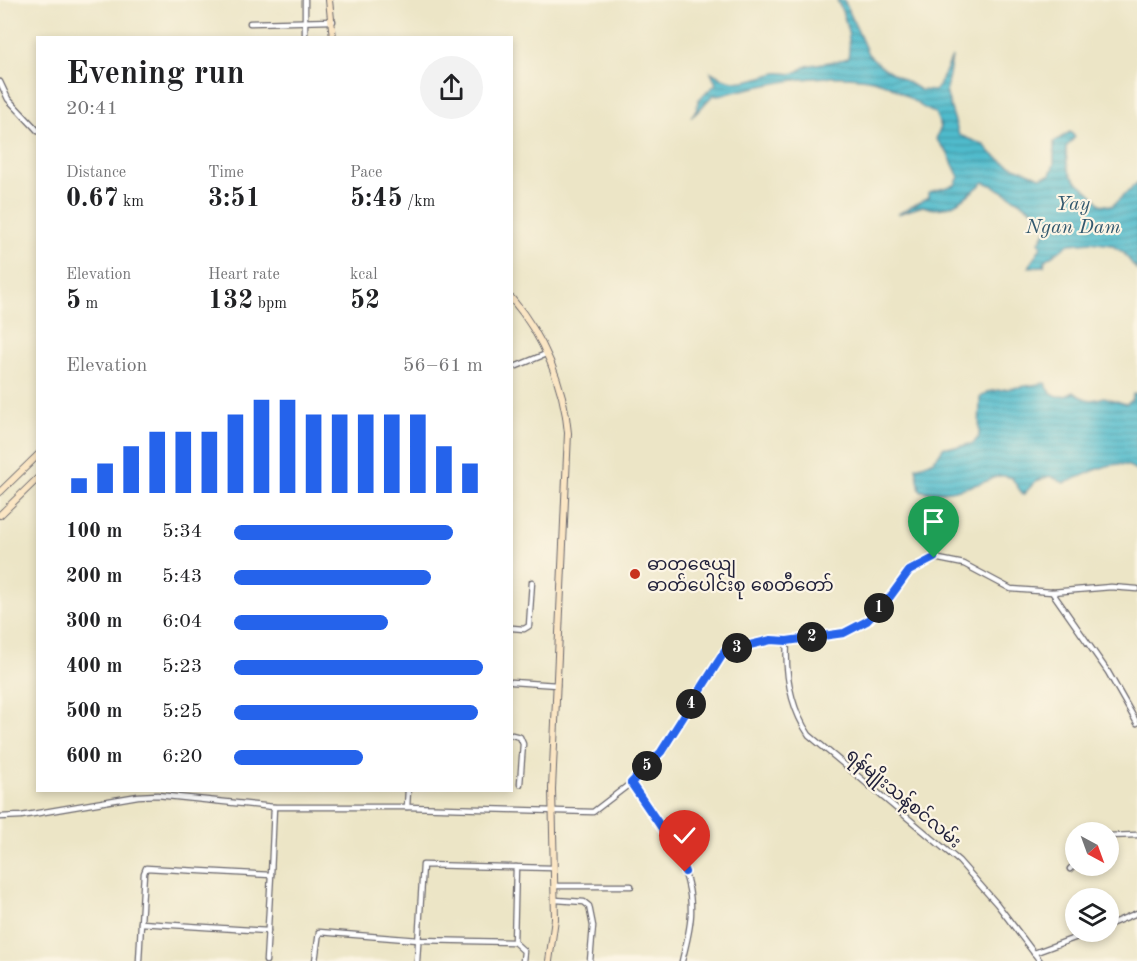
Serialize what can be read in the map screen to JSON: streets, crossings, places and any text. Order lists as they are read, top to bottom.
{
  "streets": {
    "street": ["ရန်မျိုးသန့်စင်လမ်း"]
  },
  "water": ["Yay Ngan Dam"],
  "places": ["ဓာတုဇေယျ ဓာတ်ပေါင်းစု စေတီတော်"],
  "north": "bottom right",
  "page": {
    "heading": ["Evening run", "20:41"],
    "stats": [
      ["Distance", "0.67 km"],
      ["Time", "3:51"],
      ["Pace", "5:45 /km"],
      ["Elevation", "5 m"],
      ["Heart rate", "132 bpm"],
      ["kcal", "52"]
    ],
    "chart": ["Elevation", "56–61 m"],
    "list": [
      {
        "name": "100 m",
        "note": "5:34"
      },
      {
        "name": "200 m",
        "note": "5:43"
      },
      {
        "name": "300 m",
        "note": "6:04"
      },
      {
        "name": "400 m",
        "note": "5:23"
      },
      {
        "name": "500 m",
        "note": "5:25"
      },
      {
        "name": "600 m",
        "note": "6:20"
      }
    ],
    "pins": [
      "1",
      "2",
      "3",
      "4",
      "5"
    ]
  }
}
